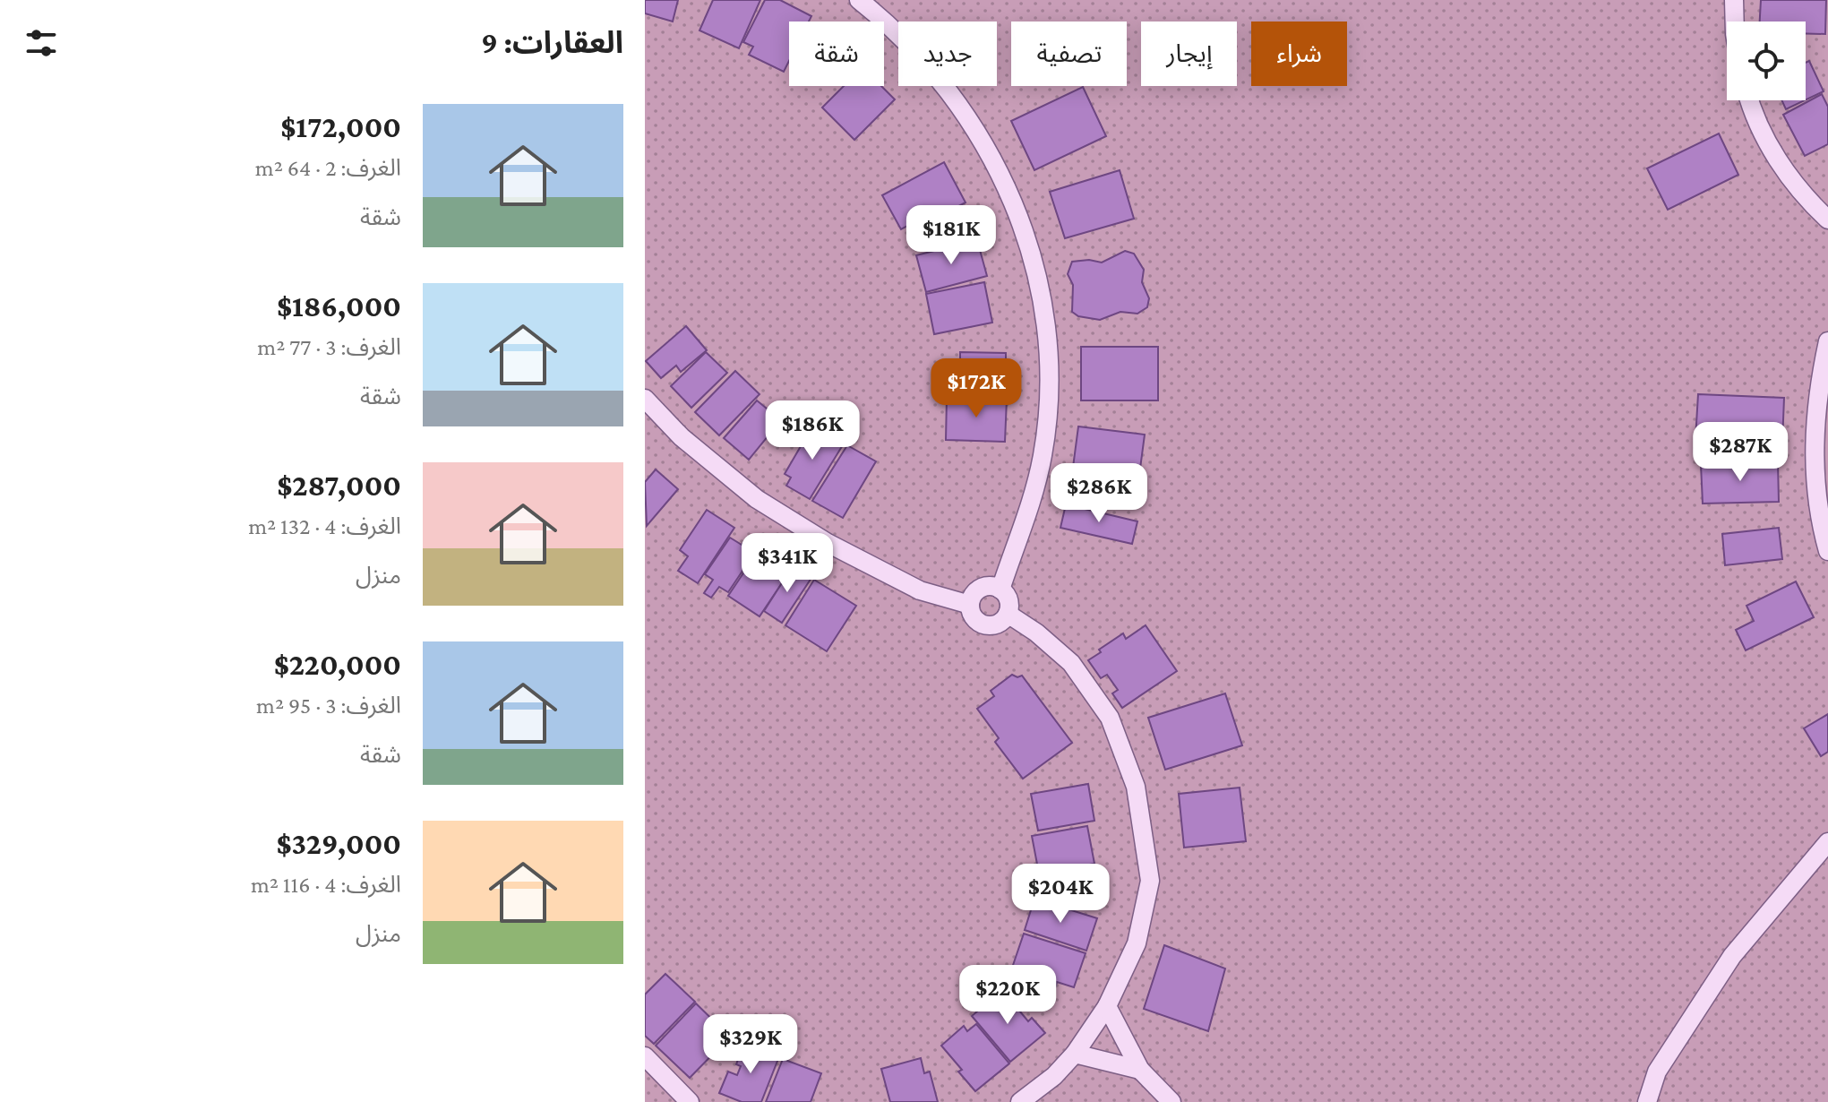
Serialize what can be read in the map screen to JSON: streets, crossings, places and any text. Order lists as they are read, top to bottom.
{
  "page": {
    "heading": "العقارات: 9",
    "chip": [
      "شراء",
      "إيجار",
      "تصفية",
      "جديد",
      "شقة"
    ],
    "list": [
      {
        "name": "$172,000",
        "note": "الغرف: 2 · 64 m² · شقة"
      },
      {
        "name": "$186,000",
        "note": "الغرف: 3 · 77 m² · شقة"
      },
      {
        "name": "$287,000",
        "note": "الغرف: 4 · 132 m² · منزل"
      },
      {
        "name": "$220,000",
        "note": "الغرف: 3 · 95 m² · شقة"
      },
      {
        "name": "$329,000",
        "note": "الغرف: 4 · 116 m² · منزل"
      }
    ],
    "price": [
      "$181K",
      "$172K",
      "$186K",
      "$287K",
      "$286K",
      "$341K",
      "$204K",
      "$220K",
      "$329K"
    ]
  }
}
